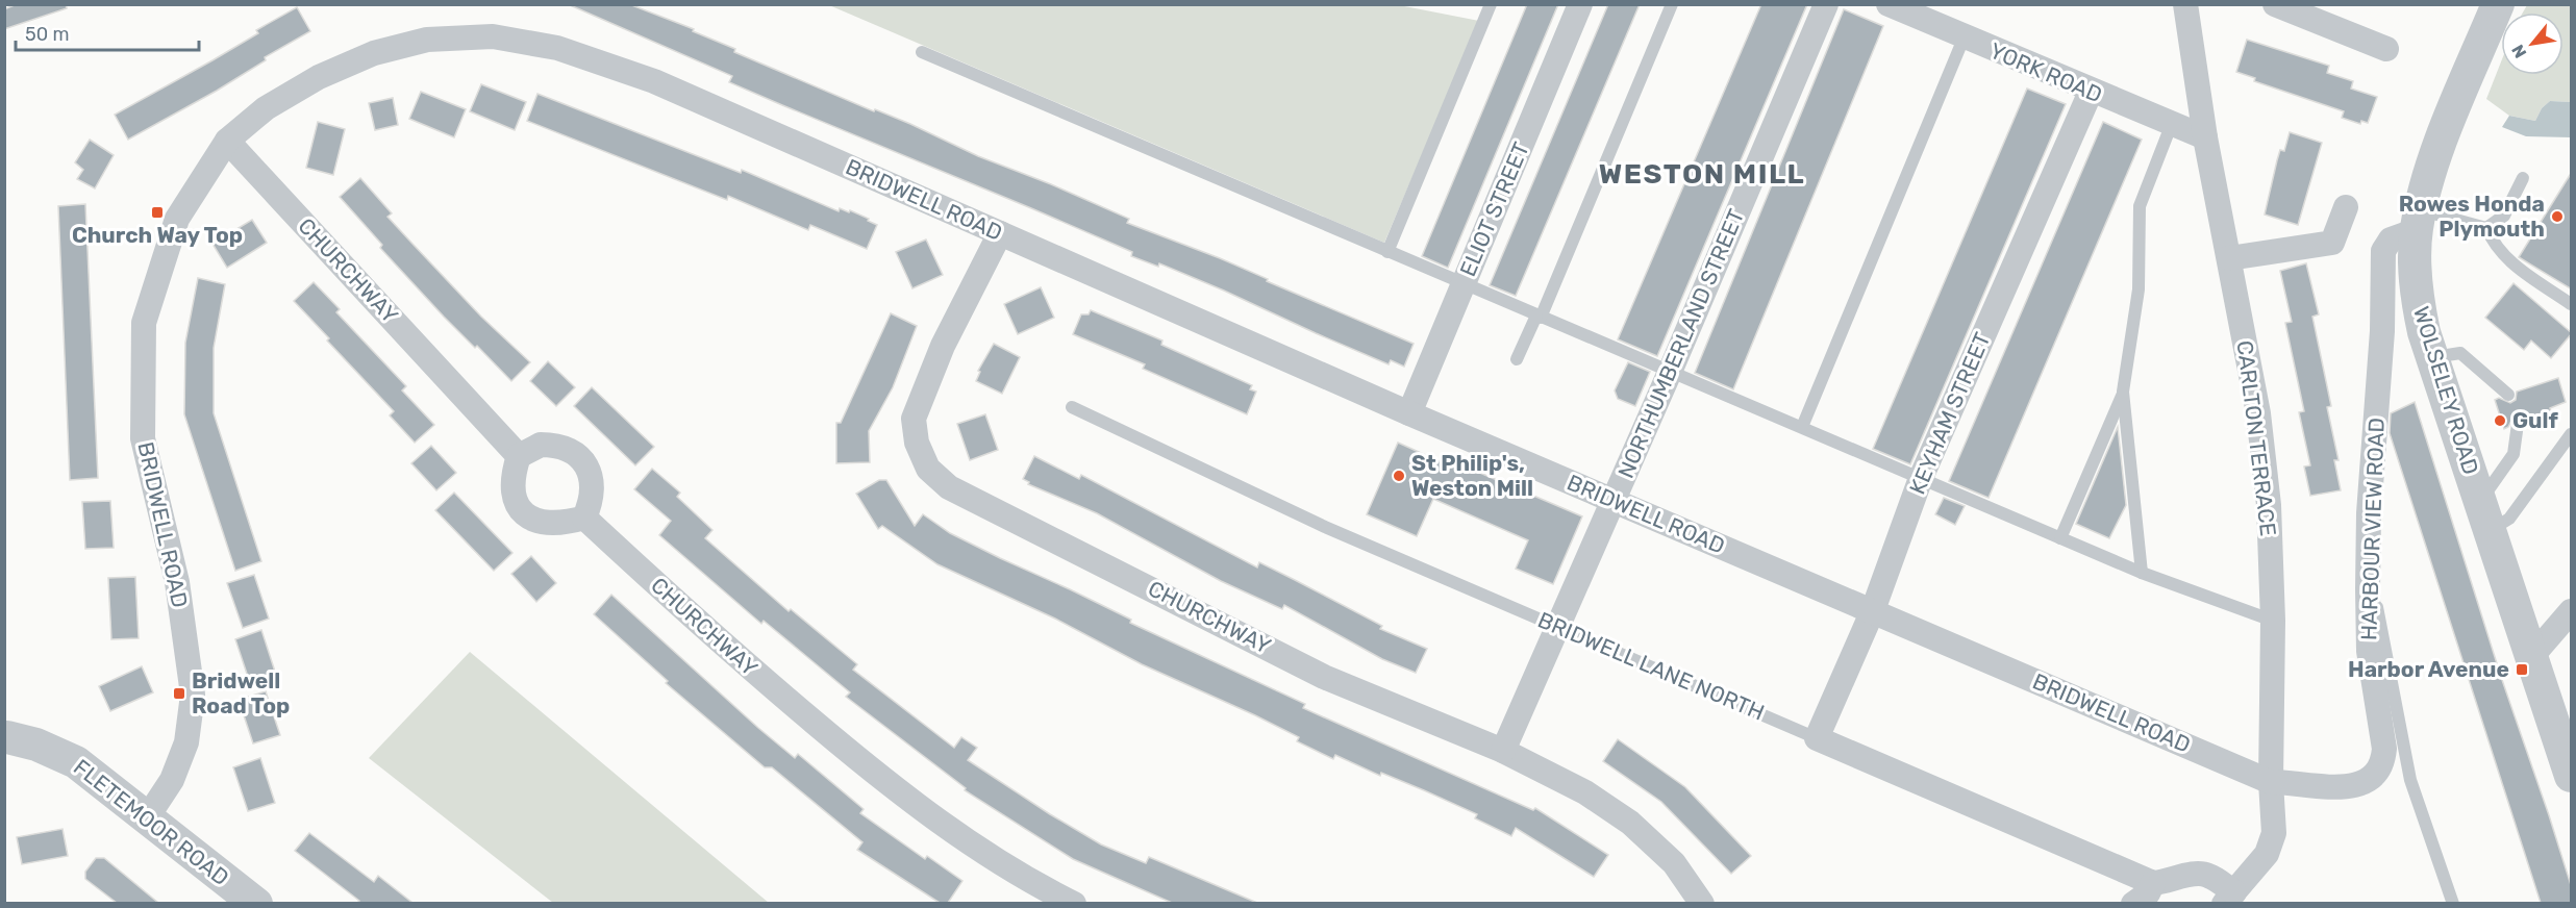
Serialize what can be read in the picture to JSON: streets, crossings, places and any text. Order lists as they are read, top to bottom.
{
  "streets": {
    "street": [
      "YORK ROAD",
      "BRIDWELL ROAD",
      "ELIOT STREET",
      "CHURCHWAY",
      "NORTHUMBERLAND STREET",
      "WOLSELEY ROAD",
      "KEYHAM STREET",
      "CARLTON TERRACE",
      "HARBOUR VIEW ROAD",
      "BRIDWELL LANE NORTH",
      "FLETEMOOR ROAD"
    ]
  },
  "crossings": [
    ["YORK ROAD", "KEYHAM STREET"],
    ["YORK ROAD", "CARLTON TERRACE"],
    ["BRIDWELL ROAD", "ELIOT STREET"],
    ["BRIDWELL ROAD", "CHURCHWAY"],
    ["BRIDWELL ROAD", "NORTHUMBERLAND STREET"],
    ["BRIDWELL ROAD", "KEYHAM STREET"],
    ["BRIDWELL ROAD", "CARLTON TERRACE"],
    ["BRIDWELL ROAD", "HARBOUR VIEW ROAD"],
    ["BRIDWELL ROAD", "FLETEMOOR ROAD"],
    ["CHURCHWAY", "NORTHUMBERLAND STREET"],
    ["NORTHUMBERLAND STREET", "BRIDWELL LANE NORTH"],
    ["WOLSELEY ROAD", "HARBOUR VIEW ROAD"],
    ["KEYHAM STREET", "BRIDWELL LANE NORTH"],
    ["CARLTON TERRACE", "HARBOUR VIEW ROAD"]
  ],
  "districts": ["WESTON MILL"],
  "places": {
    "transit": ["Church Way Top", "Harbor Avenue", "Bridwell Road Top"],
    "other": ["Rowes Honda Plymouth", "Gulf", "St Philip's, Weston Mill"]
  },
  "scale_bar": "50 m",
  "north": "bottom left"
}
